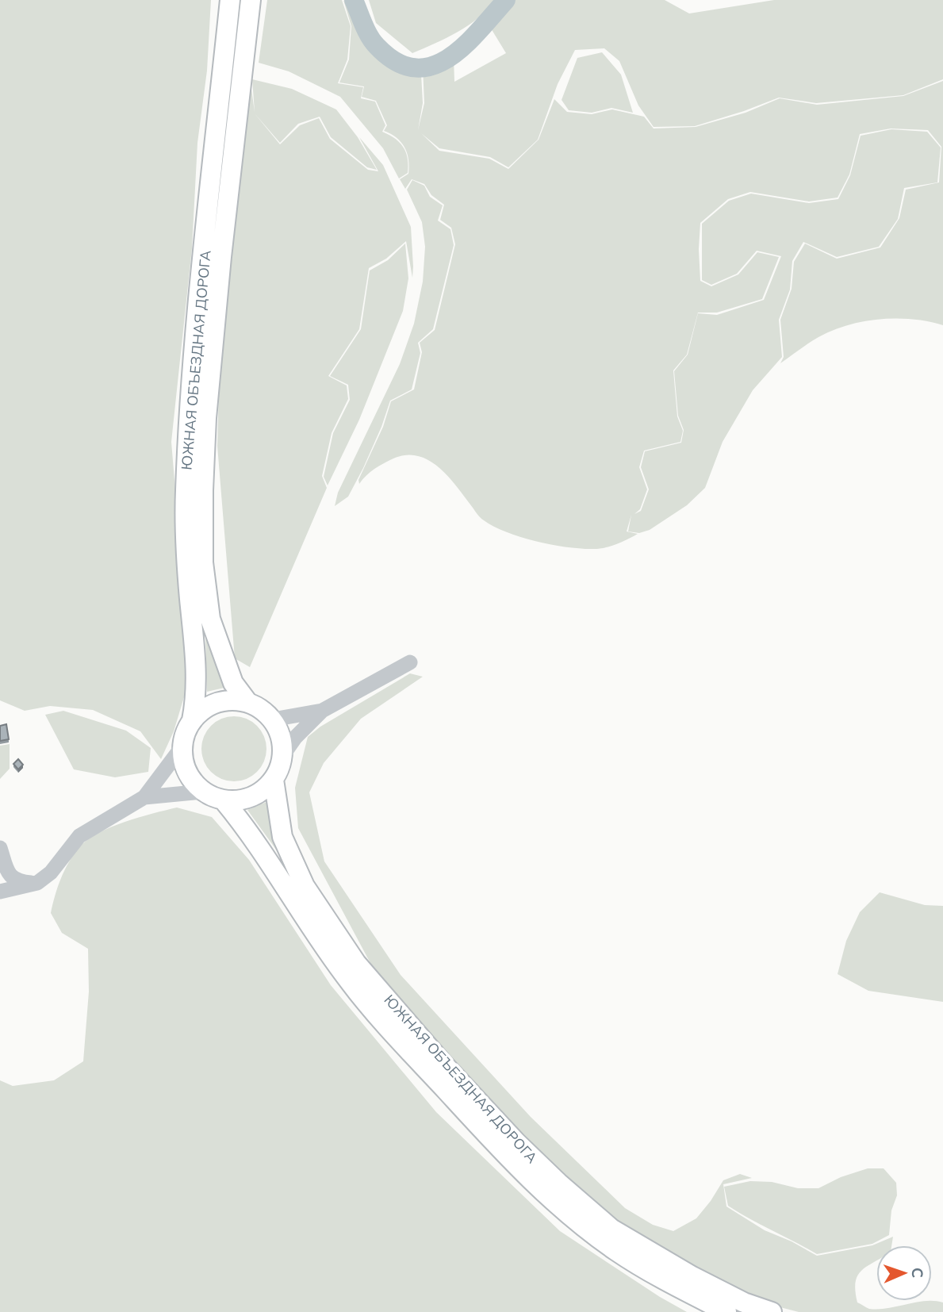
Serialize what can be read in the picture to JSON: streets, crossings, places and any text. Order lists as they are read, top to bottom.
{
  "streets": {
    "main road": ["ЮЖНАЯ ОБЪЕЗДНАЯ ДОРОГА"]
  },
  "north": "right"
}
